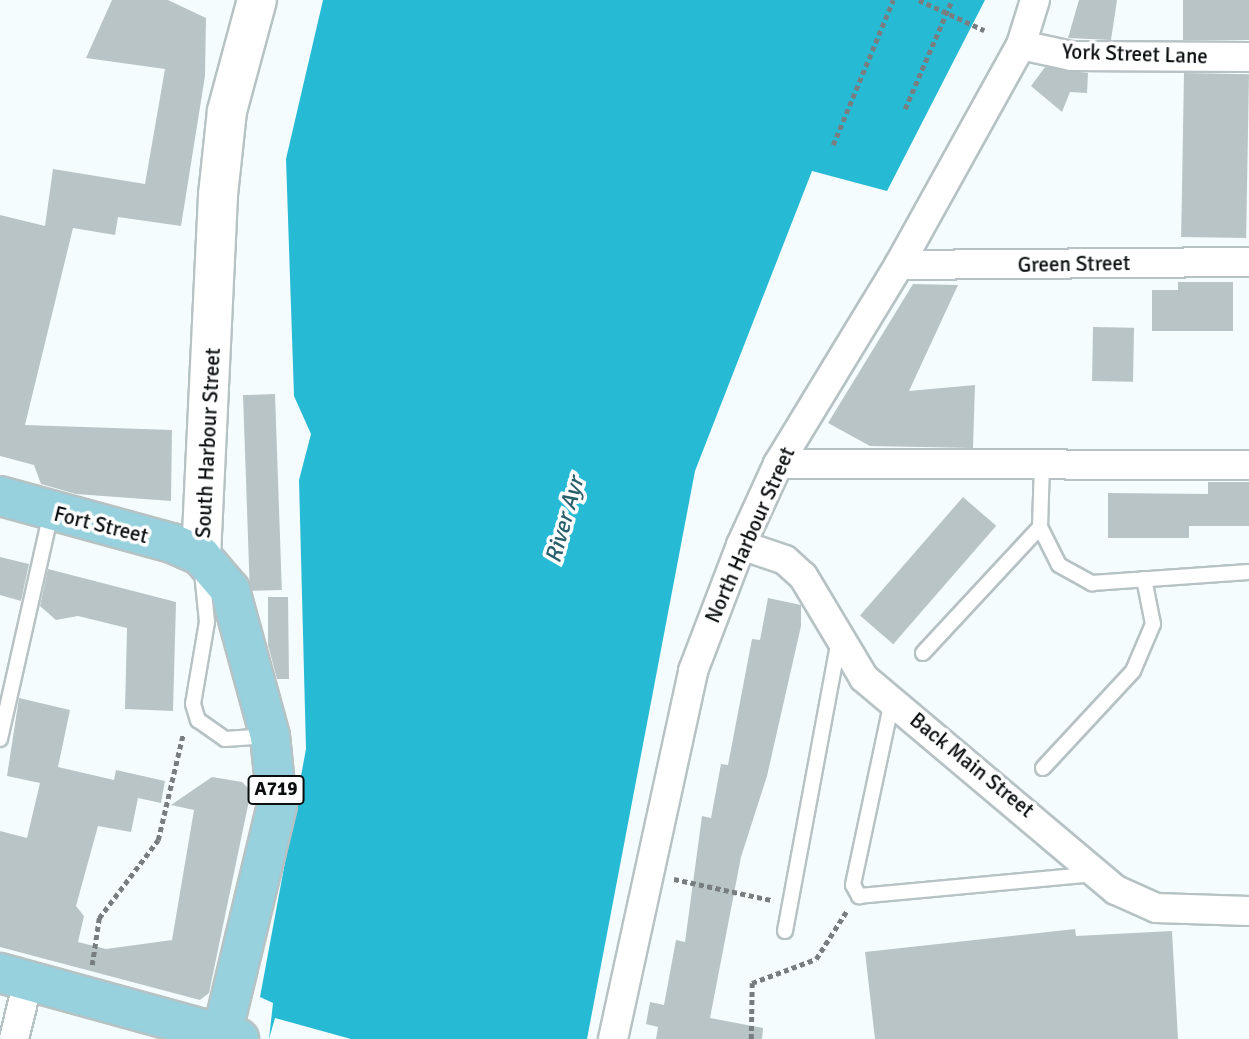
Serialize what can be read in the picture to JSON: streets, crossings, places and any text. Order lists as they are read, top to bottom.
{
  "streets": {
    "main road": ["South Harbour Street", "Fort Street", "A719"],
    "street": [
      "York Street Lane",
      "Green Street",
      "North Harbour Street",
      "Back Main Street"
    ]
  },
  "crossings": [
    ["York Street Lane", "North Harbour Street"],
    ["Green Street", "North Harbour Street"],
    ["South Harbour Street", "Fort Street"],
    ["North Harbour Street", "Back Main Street"]
  ],
  "water": ["River Ayr"]
}
